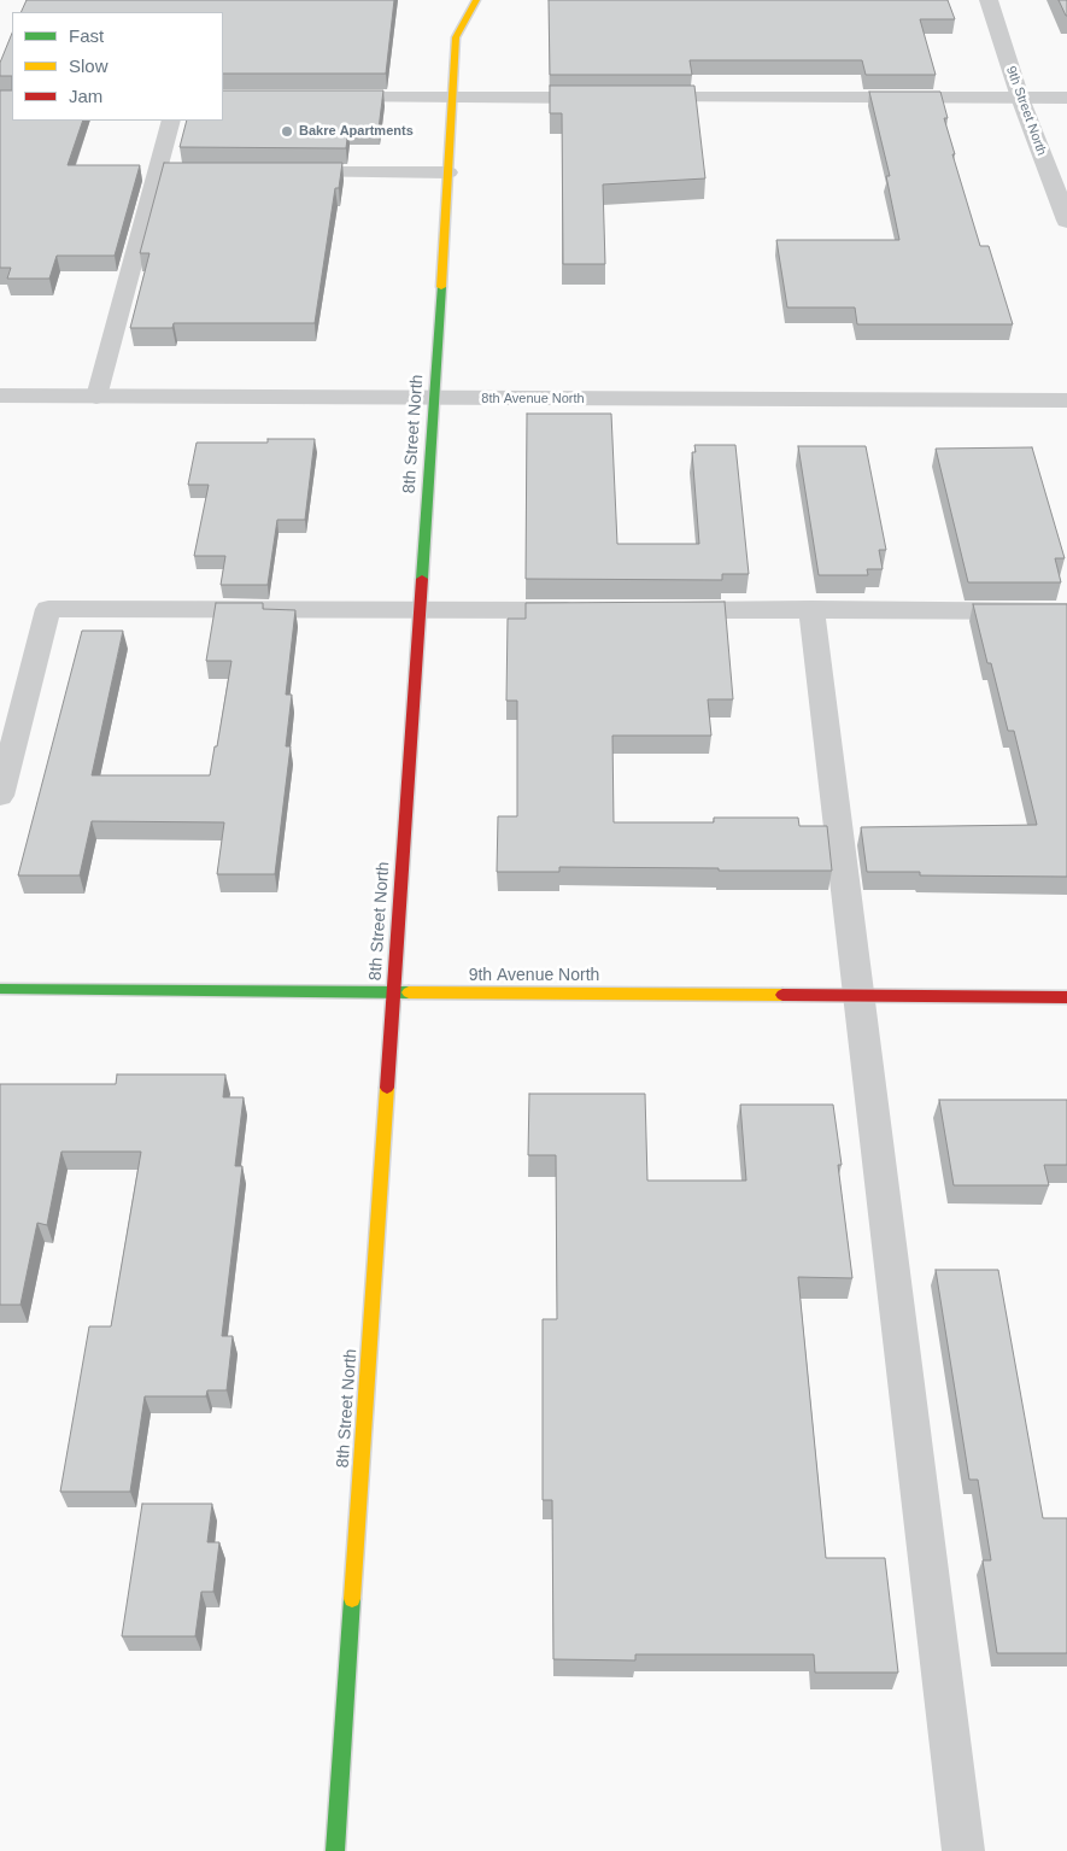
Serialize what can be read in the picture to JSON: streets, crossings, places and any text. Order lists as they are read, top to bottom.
{
  "streets": {
    "street": [
      "9th Street North",
      "8th Avenue North",
      "8th Street North",
      "9th Avenue North"
    ]
  },
  "crossings": [
    ["8th Avenue North", "8th Street North"],
    ["8th Street North", "9th Avenue North"]
  ],
  "places": ["Bakre Apartments"],
  "legend": ["Fast", "Slow", "Jam"]
}
